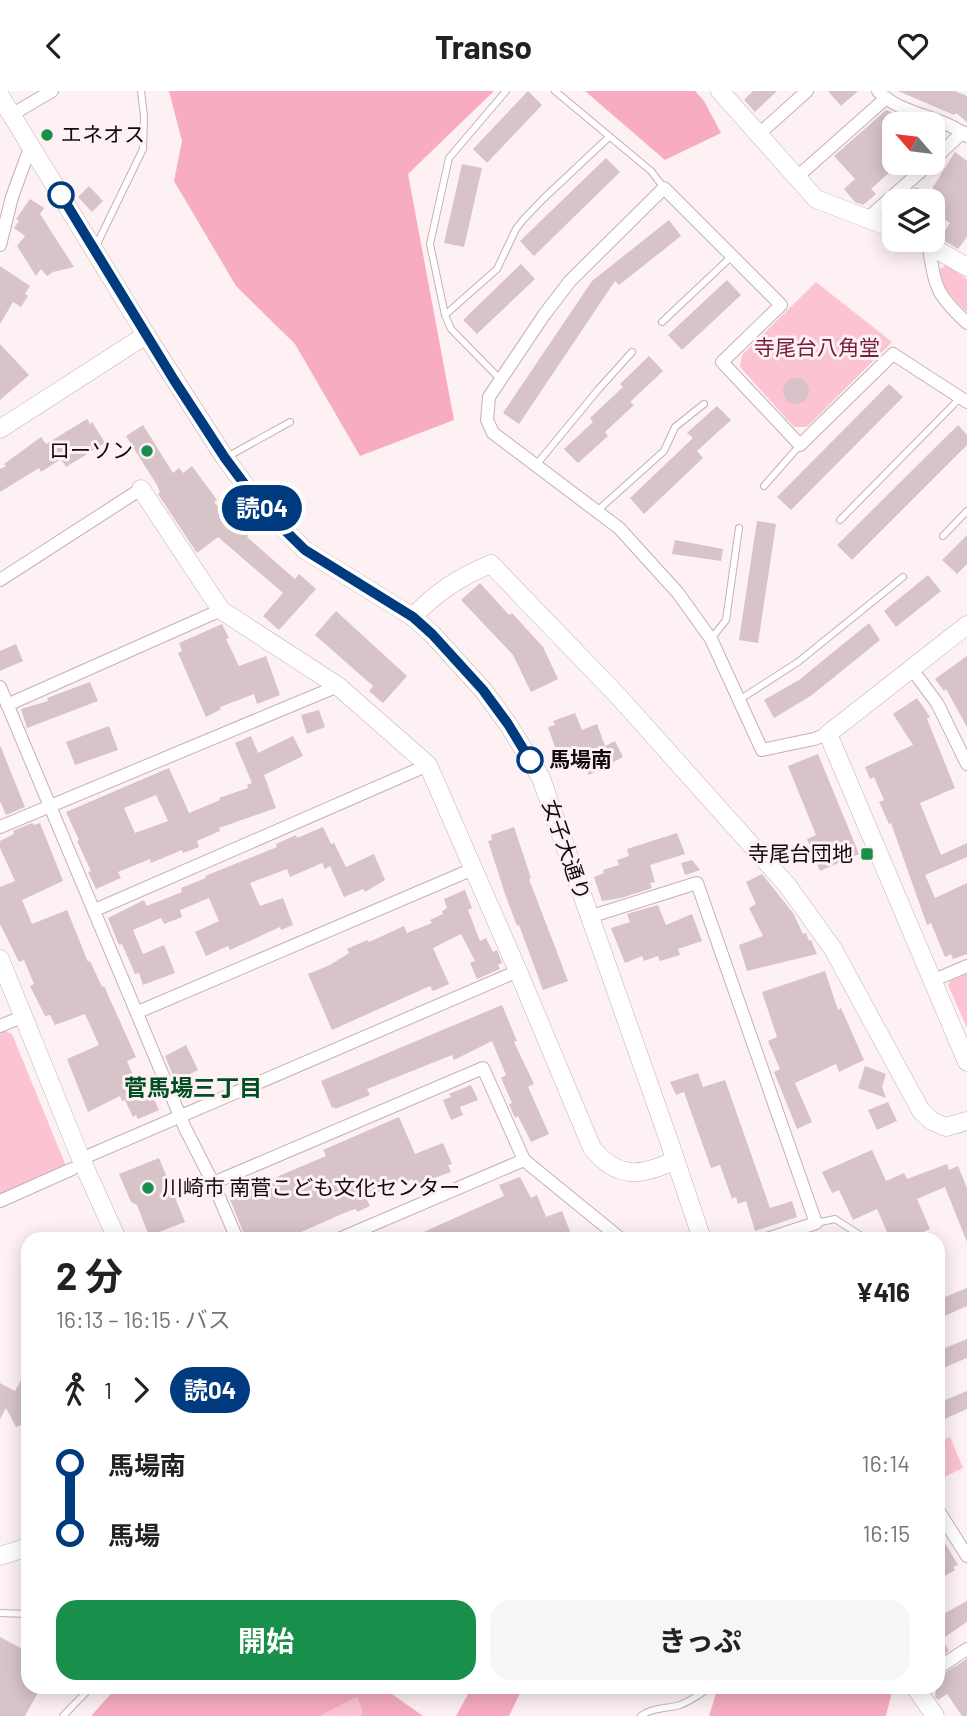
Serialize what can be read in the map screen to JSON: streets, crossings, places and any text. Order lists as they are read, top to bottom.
{
  "streets": {
    "street": ["女子大通り"]
  },
  "districts": ["菅馬場三丁目"],
  "parks": ["寺尾台八角堂"],
  "places": {
    "other": [
      "エネオス",
      "ローソン",
      "馬場南",
      "川崎市 南菅こども文化センター"
    ],
    "transit": ["寺尾台団地"]
  },
  "lines": ["bus line 読04"],
  "north": "top left",
  "page": {
    "header": "Transo",
    "on_map": "読04",
    "heading": ["2 分", "16:13 – 16:15 · バス", "¥416"],
    "legs": ["1", "読04"],
    "list": [
      {
        "name": "馬場南",
        "value": "16:14"
      },
      {
        "name": "馬場",
        "value": "16:15"
      }
    ],
    "buttons": ["開始", "きっぷ"]
  }
}
